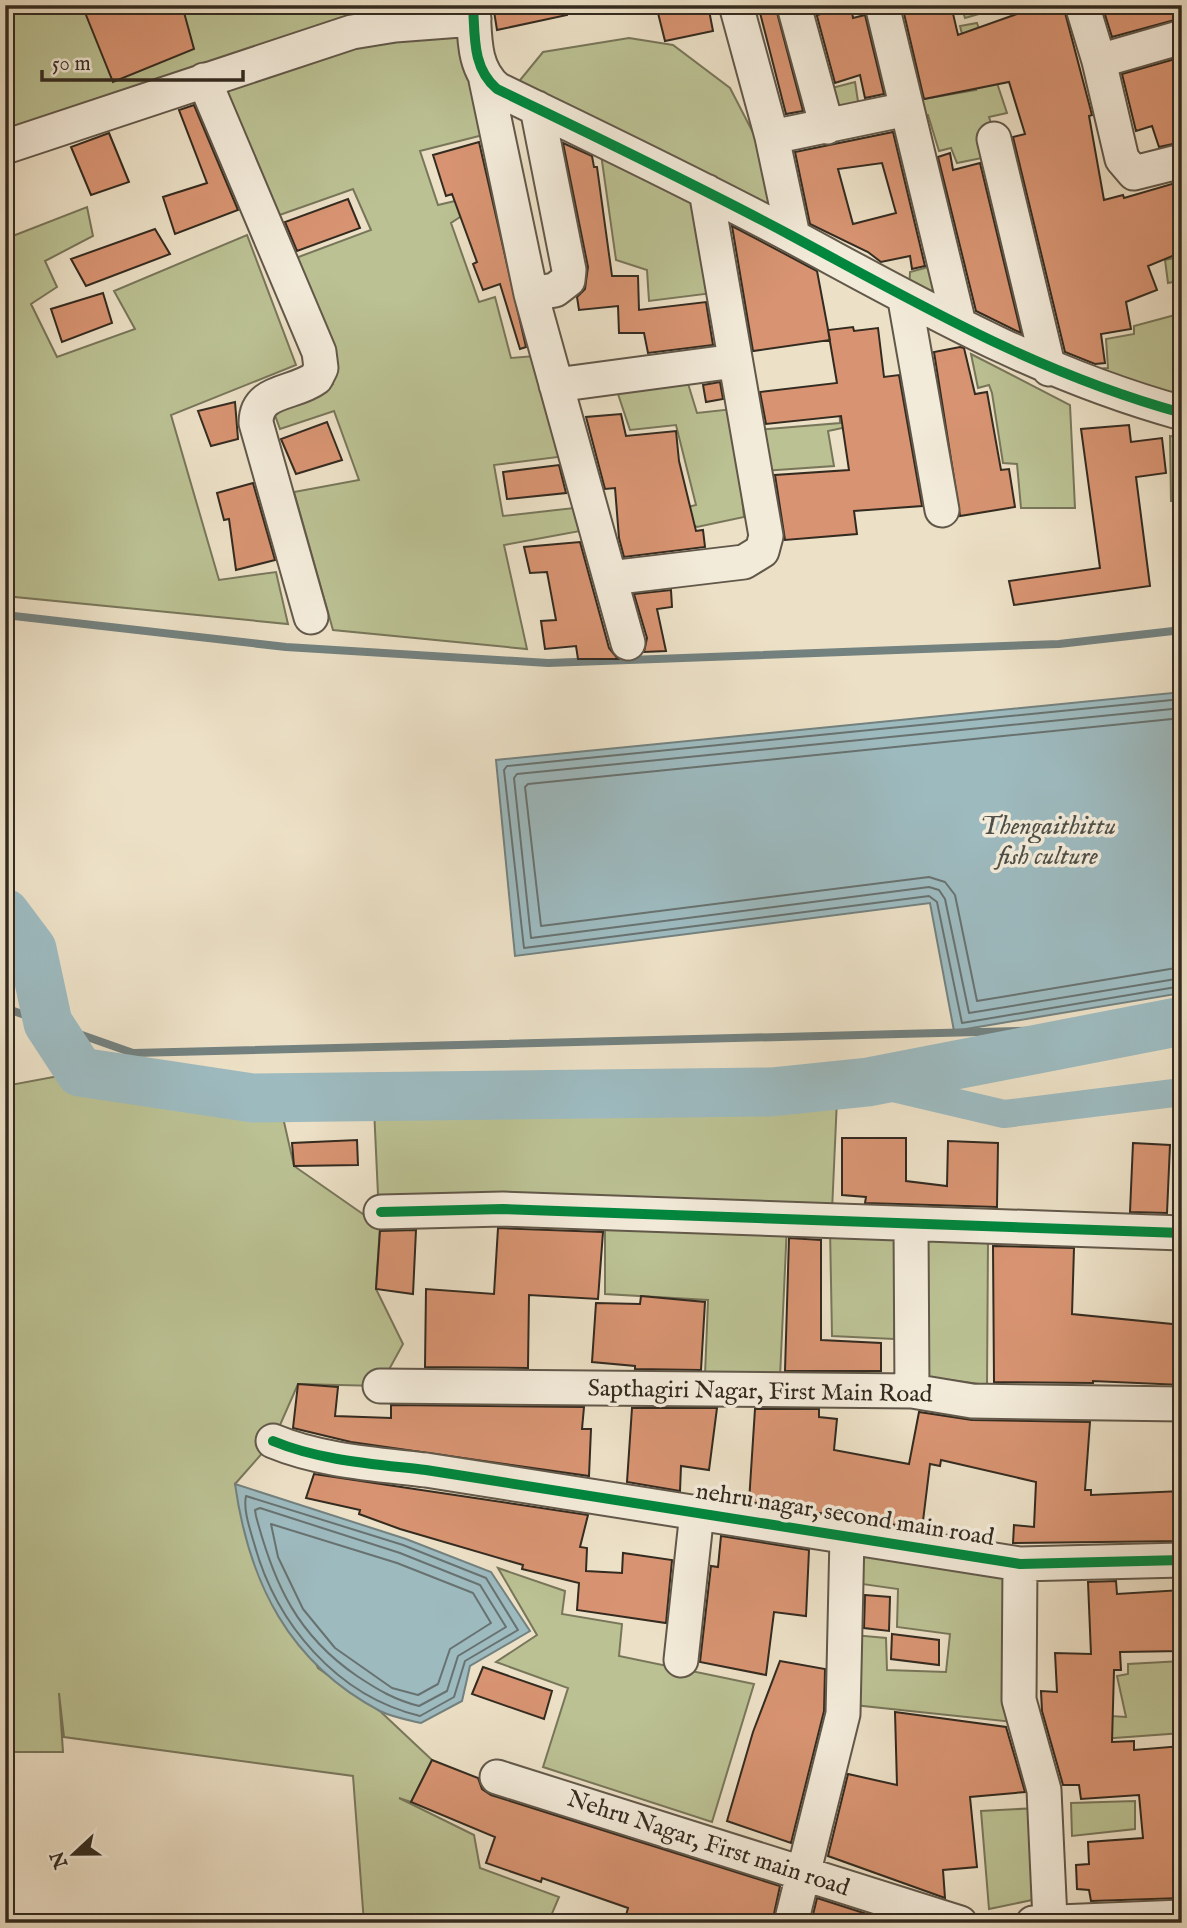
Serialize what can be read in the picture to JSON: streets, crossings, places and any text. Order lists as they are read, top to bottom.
{
  "streets": {
    "street": ["Sapthagiri Nagar, First Main Road", "nehru nagar, second main road", "Nehru Nagar, First main road"]
  },
  "water": ["Thengaithittu fish culture"],
  "scale_bar": "50 m",
  "north": "left"
}
